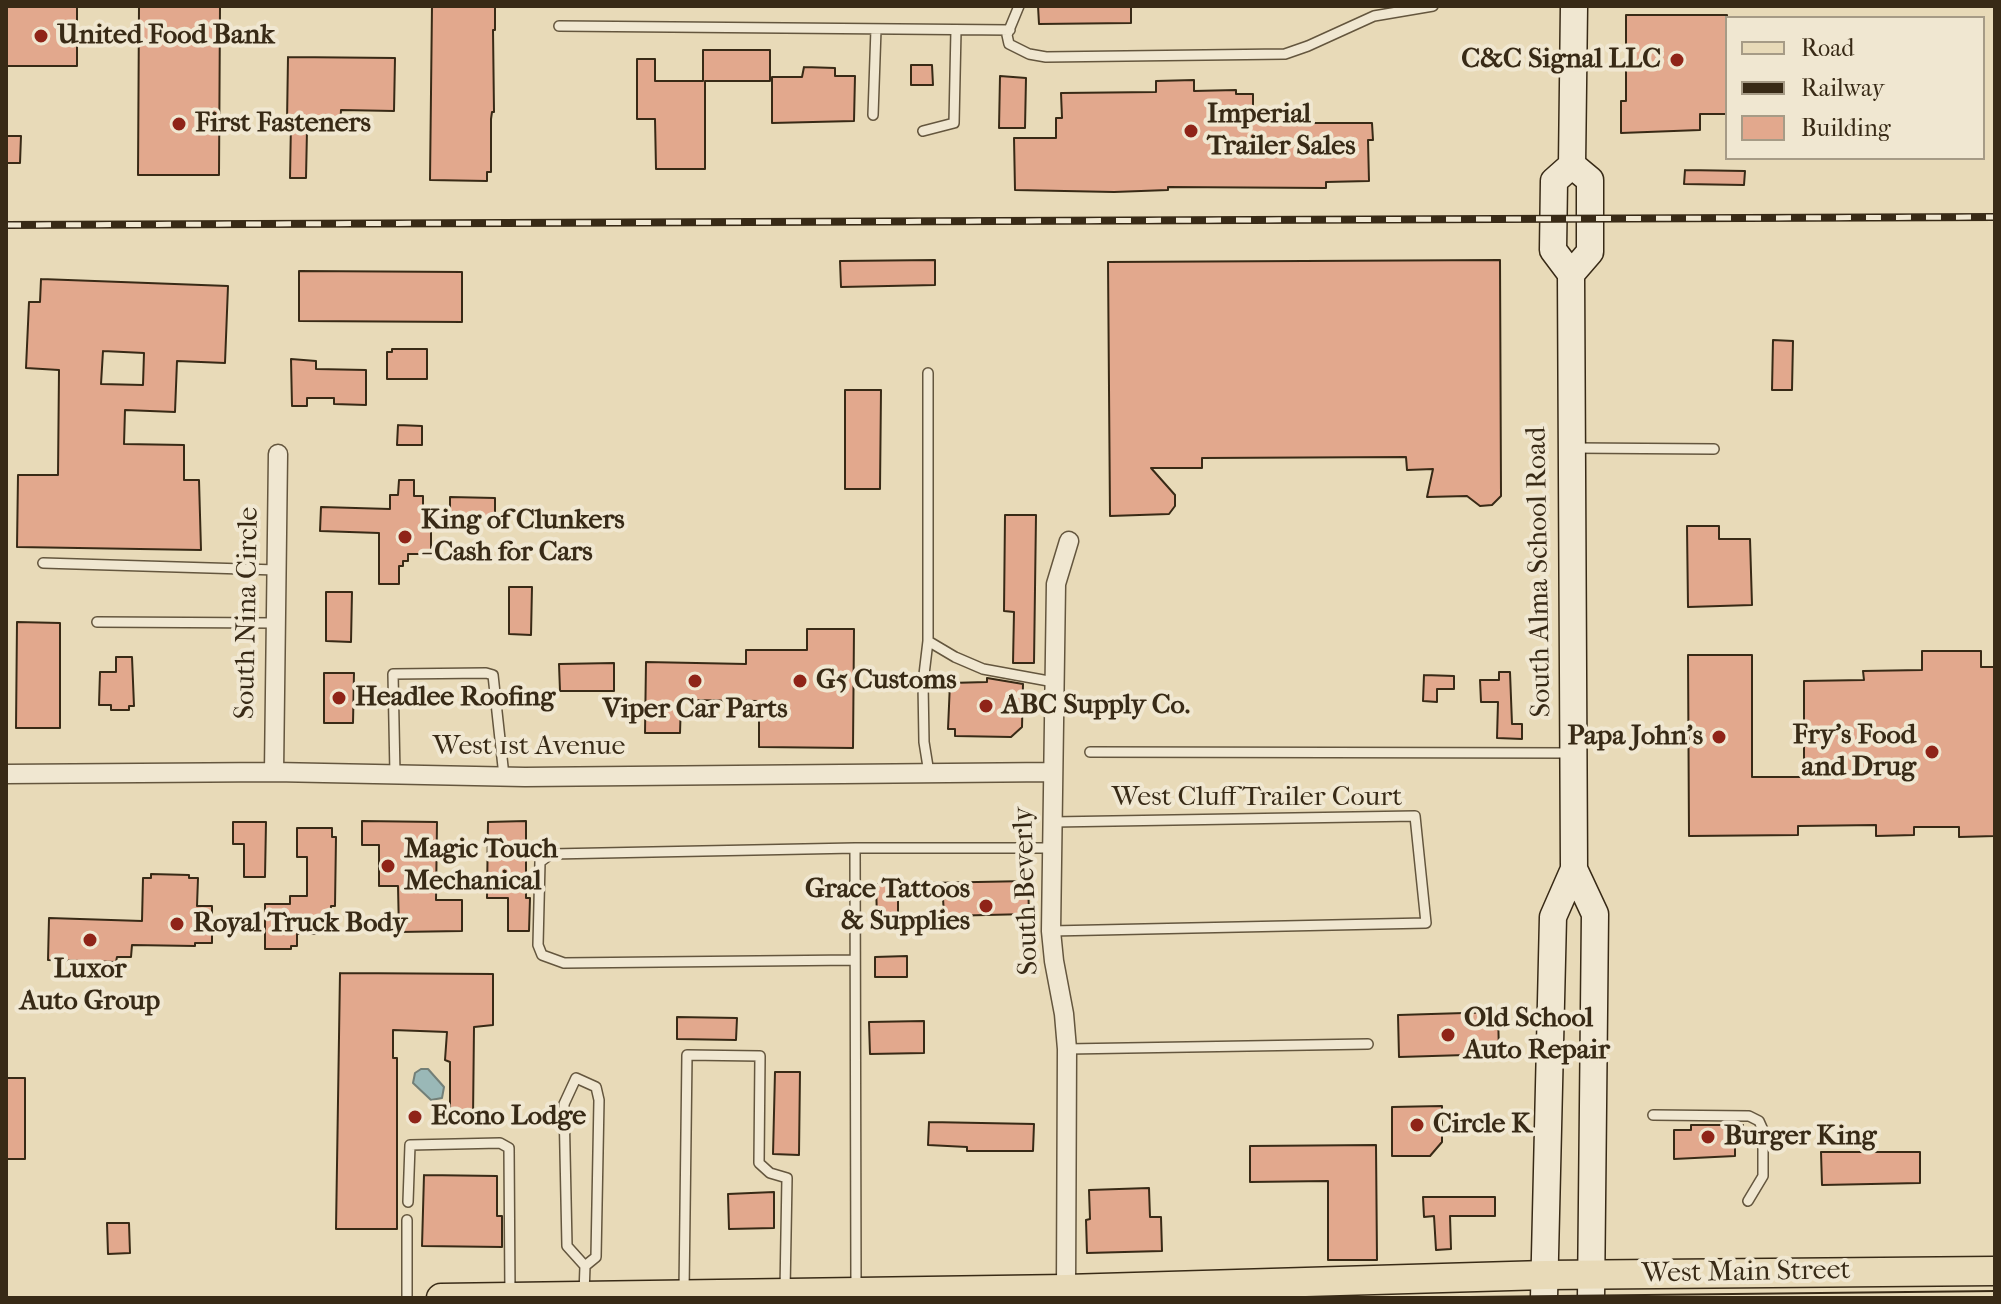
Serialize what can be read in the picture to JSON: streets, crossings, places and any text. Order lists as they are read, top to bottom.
{
  "streets": {
    "main road": ["South Alma School Road", "West Main Street"],
    "street": ["South Nina Circle", "West 1st Avenue", "South Beverly"],
    "lane": ["West Cluff Trailer Court"]
  },
  "crossings": [
    ["South Alma School Road", "West Main Street"],
    ["South Nina Circle", "West 1st Avenue"],
    ["West 1st Avenue", "South Beverly"],
    ["West Cluff Trailer Court", "South Beverly"],
    ["South Beverly", "West Main Street"]
  ],
  "places": [
    "United Food Bank",
    "C&C Signal LLC",
    "First Fasteners",
    "Imperial Trailer Sales",
    "King of Clunkers - Cash for Cars",
    "Viper Car Parts",
    "G5 Customs",
    "Headlee Roofing",
    "ABC Supply Co.",
    "Papa John's",
    "Fry's Food and Drug",
    "Magic Touch Mechanical",
    "Grace Tattoos & Supplies",
    "Royal Truck Body",
    "Luxor Auto Group",
    "Old School Auto Repair",
    "Econo Lodge",
    "Circle K",
    "Burger King"
  ],
  "legend": ["Road", "Railway", "Building"]
}
